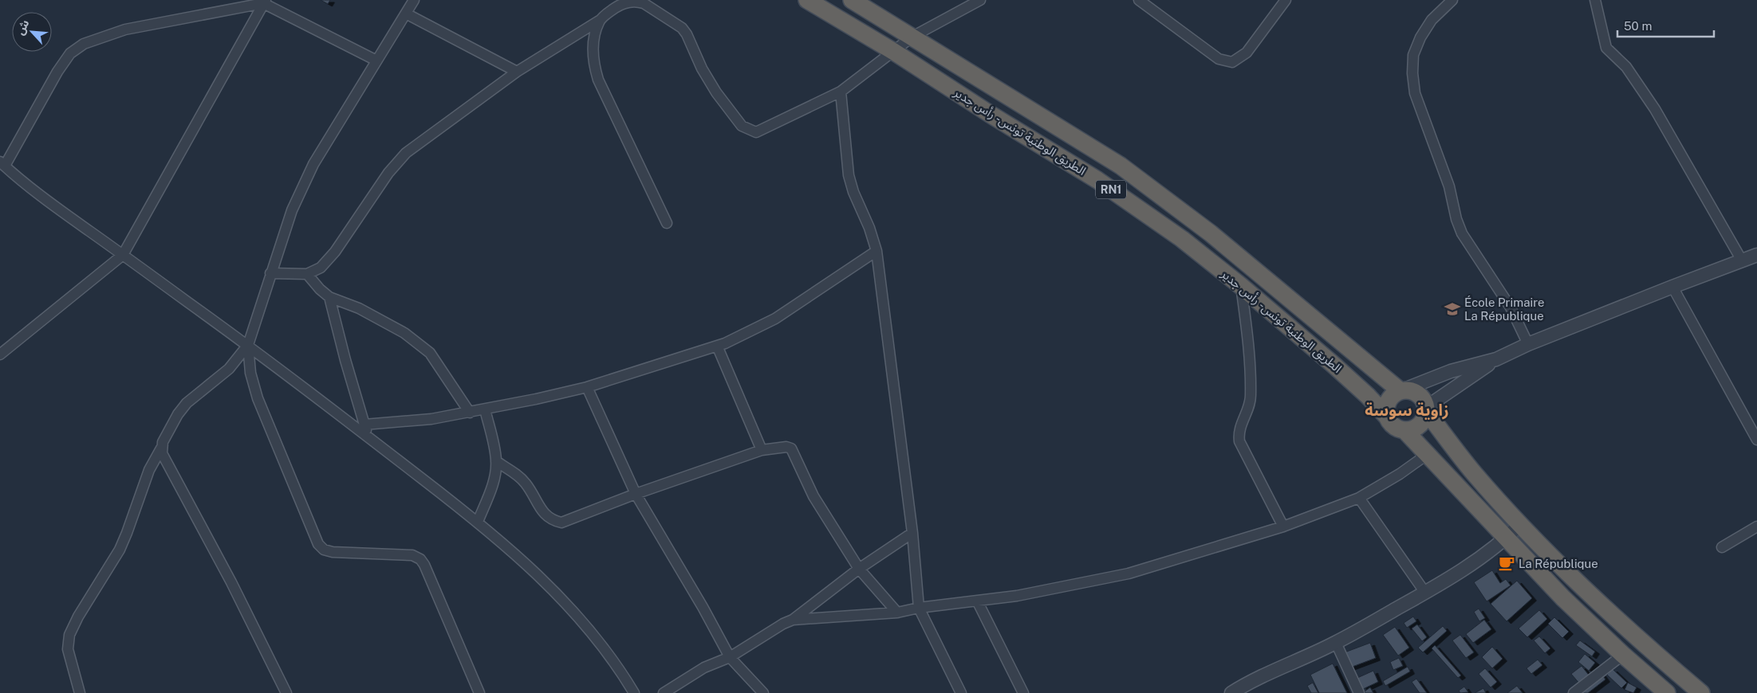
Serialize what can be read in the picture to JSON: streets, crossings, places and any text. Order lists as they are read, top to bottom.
{
  "streets": {
    "highway": ["الطريق الوطنية تونس - رأس جدير", "RN1"]
  },
  "crossings": [
    ["الطريق الوطنية تونس - رأس جدير", "RN1"]
  ],
  "districts": ["زاوية سوسة"],
  "places": {
    "school or university": ["École Primaire La République"],
    "cafe": ["La République"]
  },
  "scale_bar": "50 m",
  "north": "top left"
}
